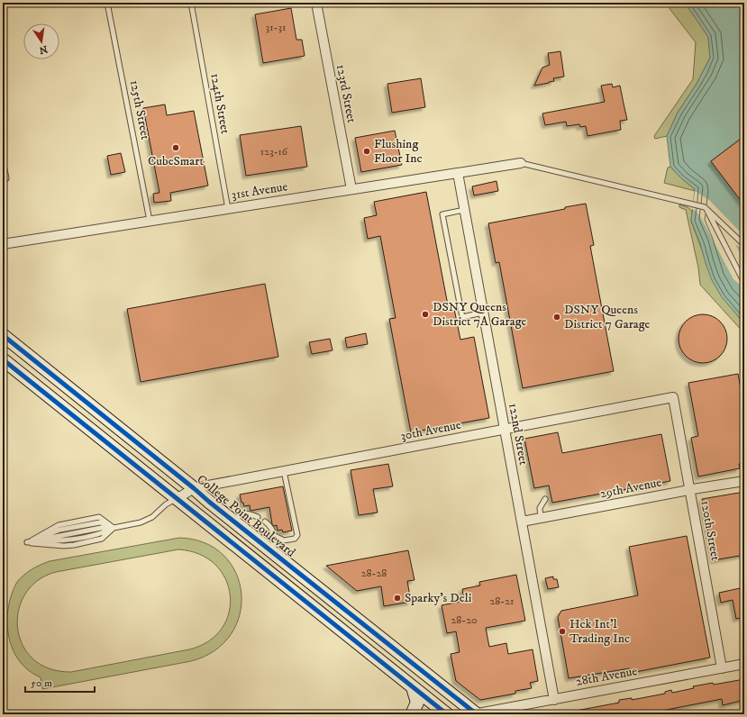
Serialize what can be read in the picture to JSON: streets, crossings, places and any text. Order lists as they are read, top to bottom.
{
  "streets": {
    "main road": ["College Point Boulevard"],
    "street": [
      "123rd Street",
      "31st Avenue",
      "30th Avenue",
      "122nd Street",
      "29th Avenue",
      "120th Street",
      "28th Avenue"
    ],
    "lane": ["124th Street", "125th Street"]
  },
  "crossings": [
    ["123rd Street", "31st Avenue"],
    ["124th Street", "31st Avenue"],
    ["125th Street", "31st Avenue"],
    ["31st Avenue", "122nd Street"],
    ["30th Avenue", "122nd Street"],
    ["30th Avenue", "College Point Boulevard"],
    ["30th Avenue", "120th Street"],
    ["122nd Street", "29th Avenue"],
    ["122nd Street", "28th Avenue"],
    ["29th Avenue", "120th Street"],
    ["College Point Boulevard", "28th Avenue"],
    ["120th Street", "28th Avenue"]
  ],
  "places": [
    "CubeSmart",
    "Flushing Floor Inc",
    "DSNY Queens District 7A Garage",
    "DSNY Queens District 7 Garage",
    "Sparky's Deli",
    "Hck Int'l Trading Inc"
  ],
  "house_numbers": [
    "31-31",
    "123-16",
    "28-28",
    "28-21",
    "28-20"
  ],
  "scale_bar": "50 m",
  "north": "bottom"
}
